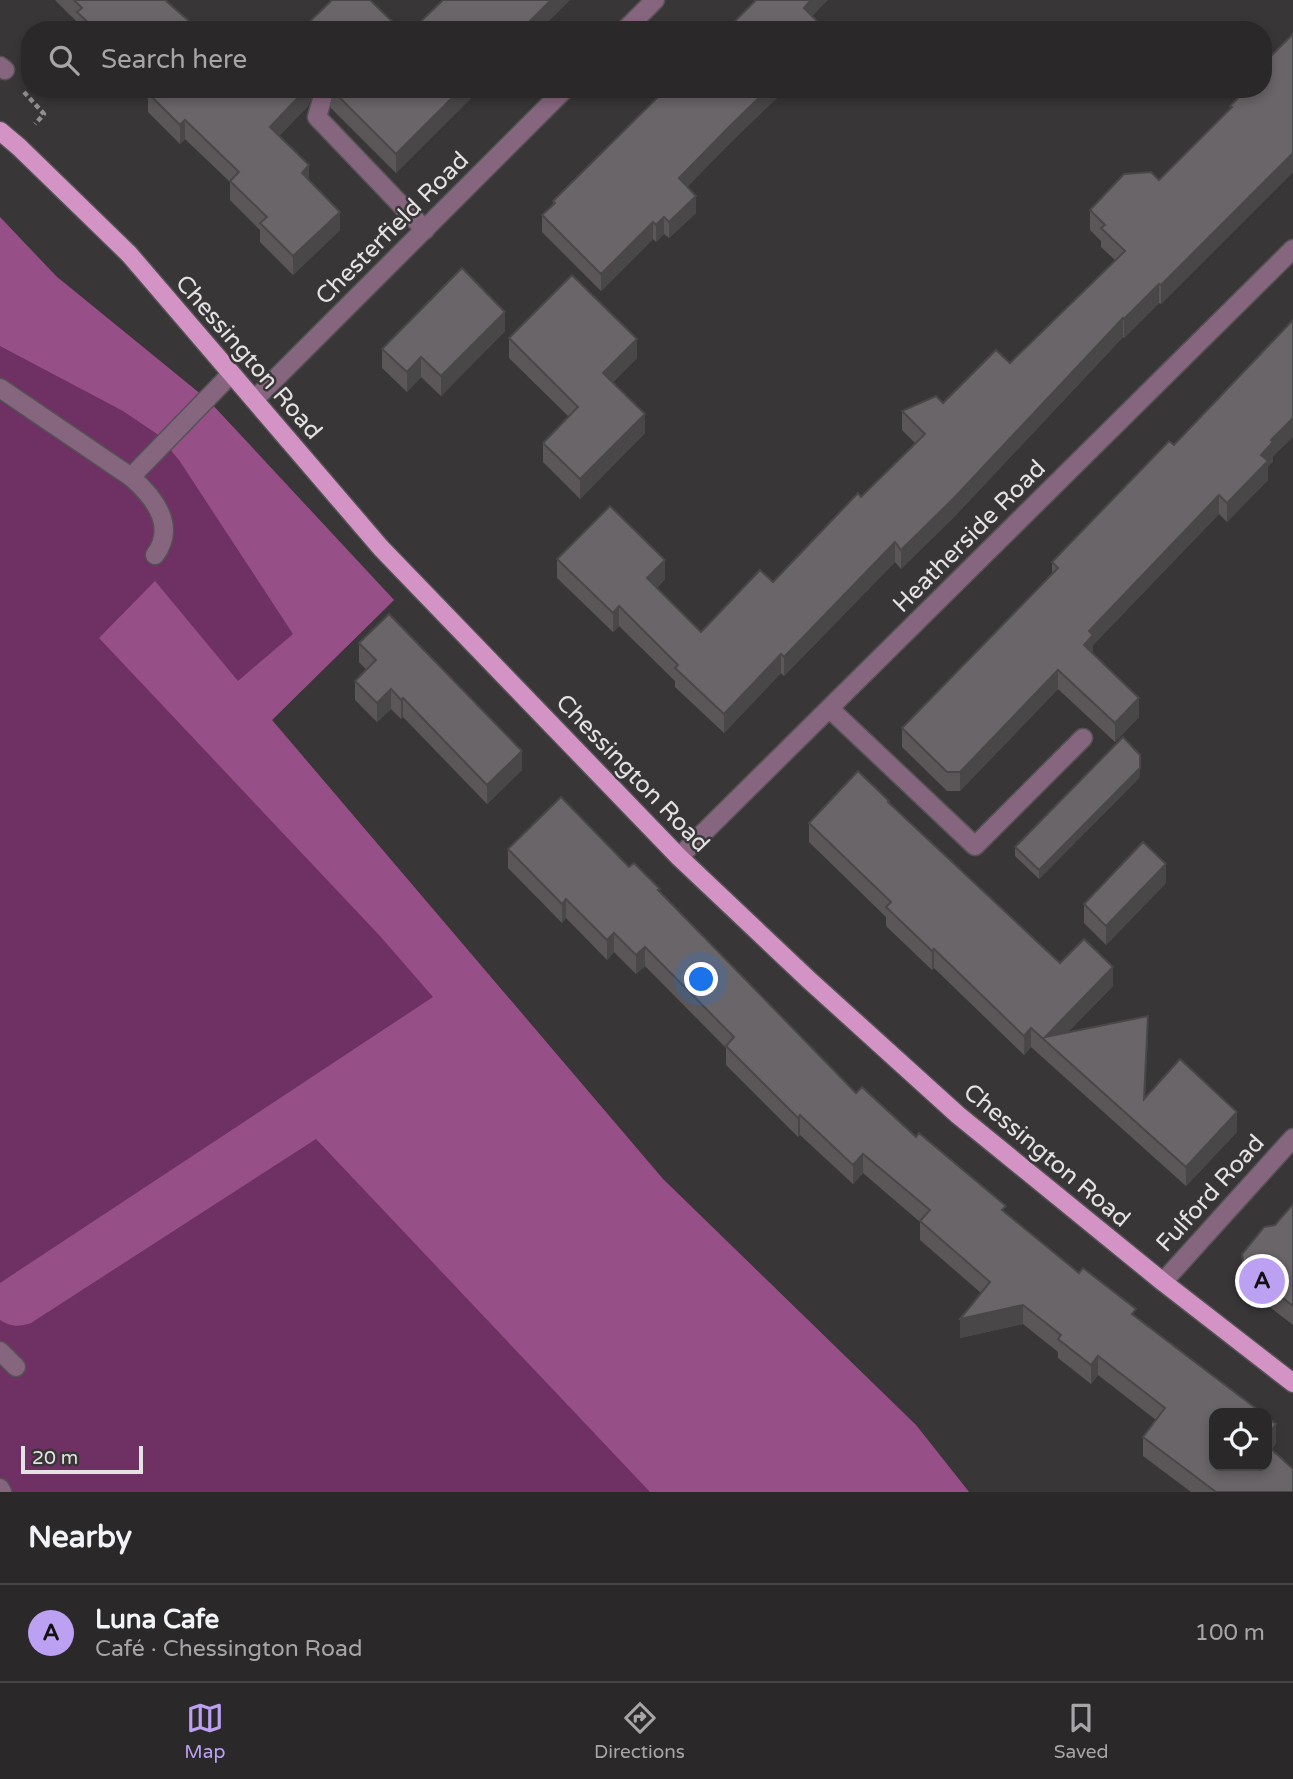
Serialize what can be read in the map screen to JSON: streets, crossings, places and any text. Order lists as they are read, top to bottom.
{
  "streets": {
    "main road": ["Chessington Road"],
    "street": ["Chesterfield Road", "Heatherside Road", "Fulford Road"]
  },
  "crossings": [
    ["Chesterfield Road", "Chessington Road"],
    ["Chessington Road", "Heatherside Road"],
    ["Chessington Road", "Fulford Road"]
  ],
  "scale_bar": "20 m",
  "page": {
    "search": "Search here",
    "pins": "A",
    "scale": "20 m",
    "heading": "Nearby",
    "list": [
      {
        "mark": "A",
        "name": "Luna Cafe",
        "note": "Café · Chessington Road",
        "value": "100 m"
      }
    ],
    "nav": ["Map", "Directions", "Saved"]
  }
}
